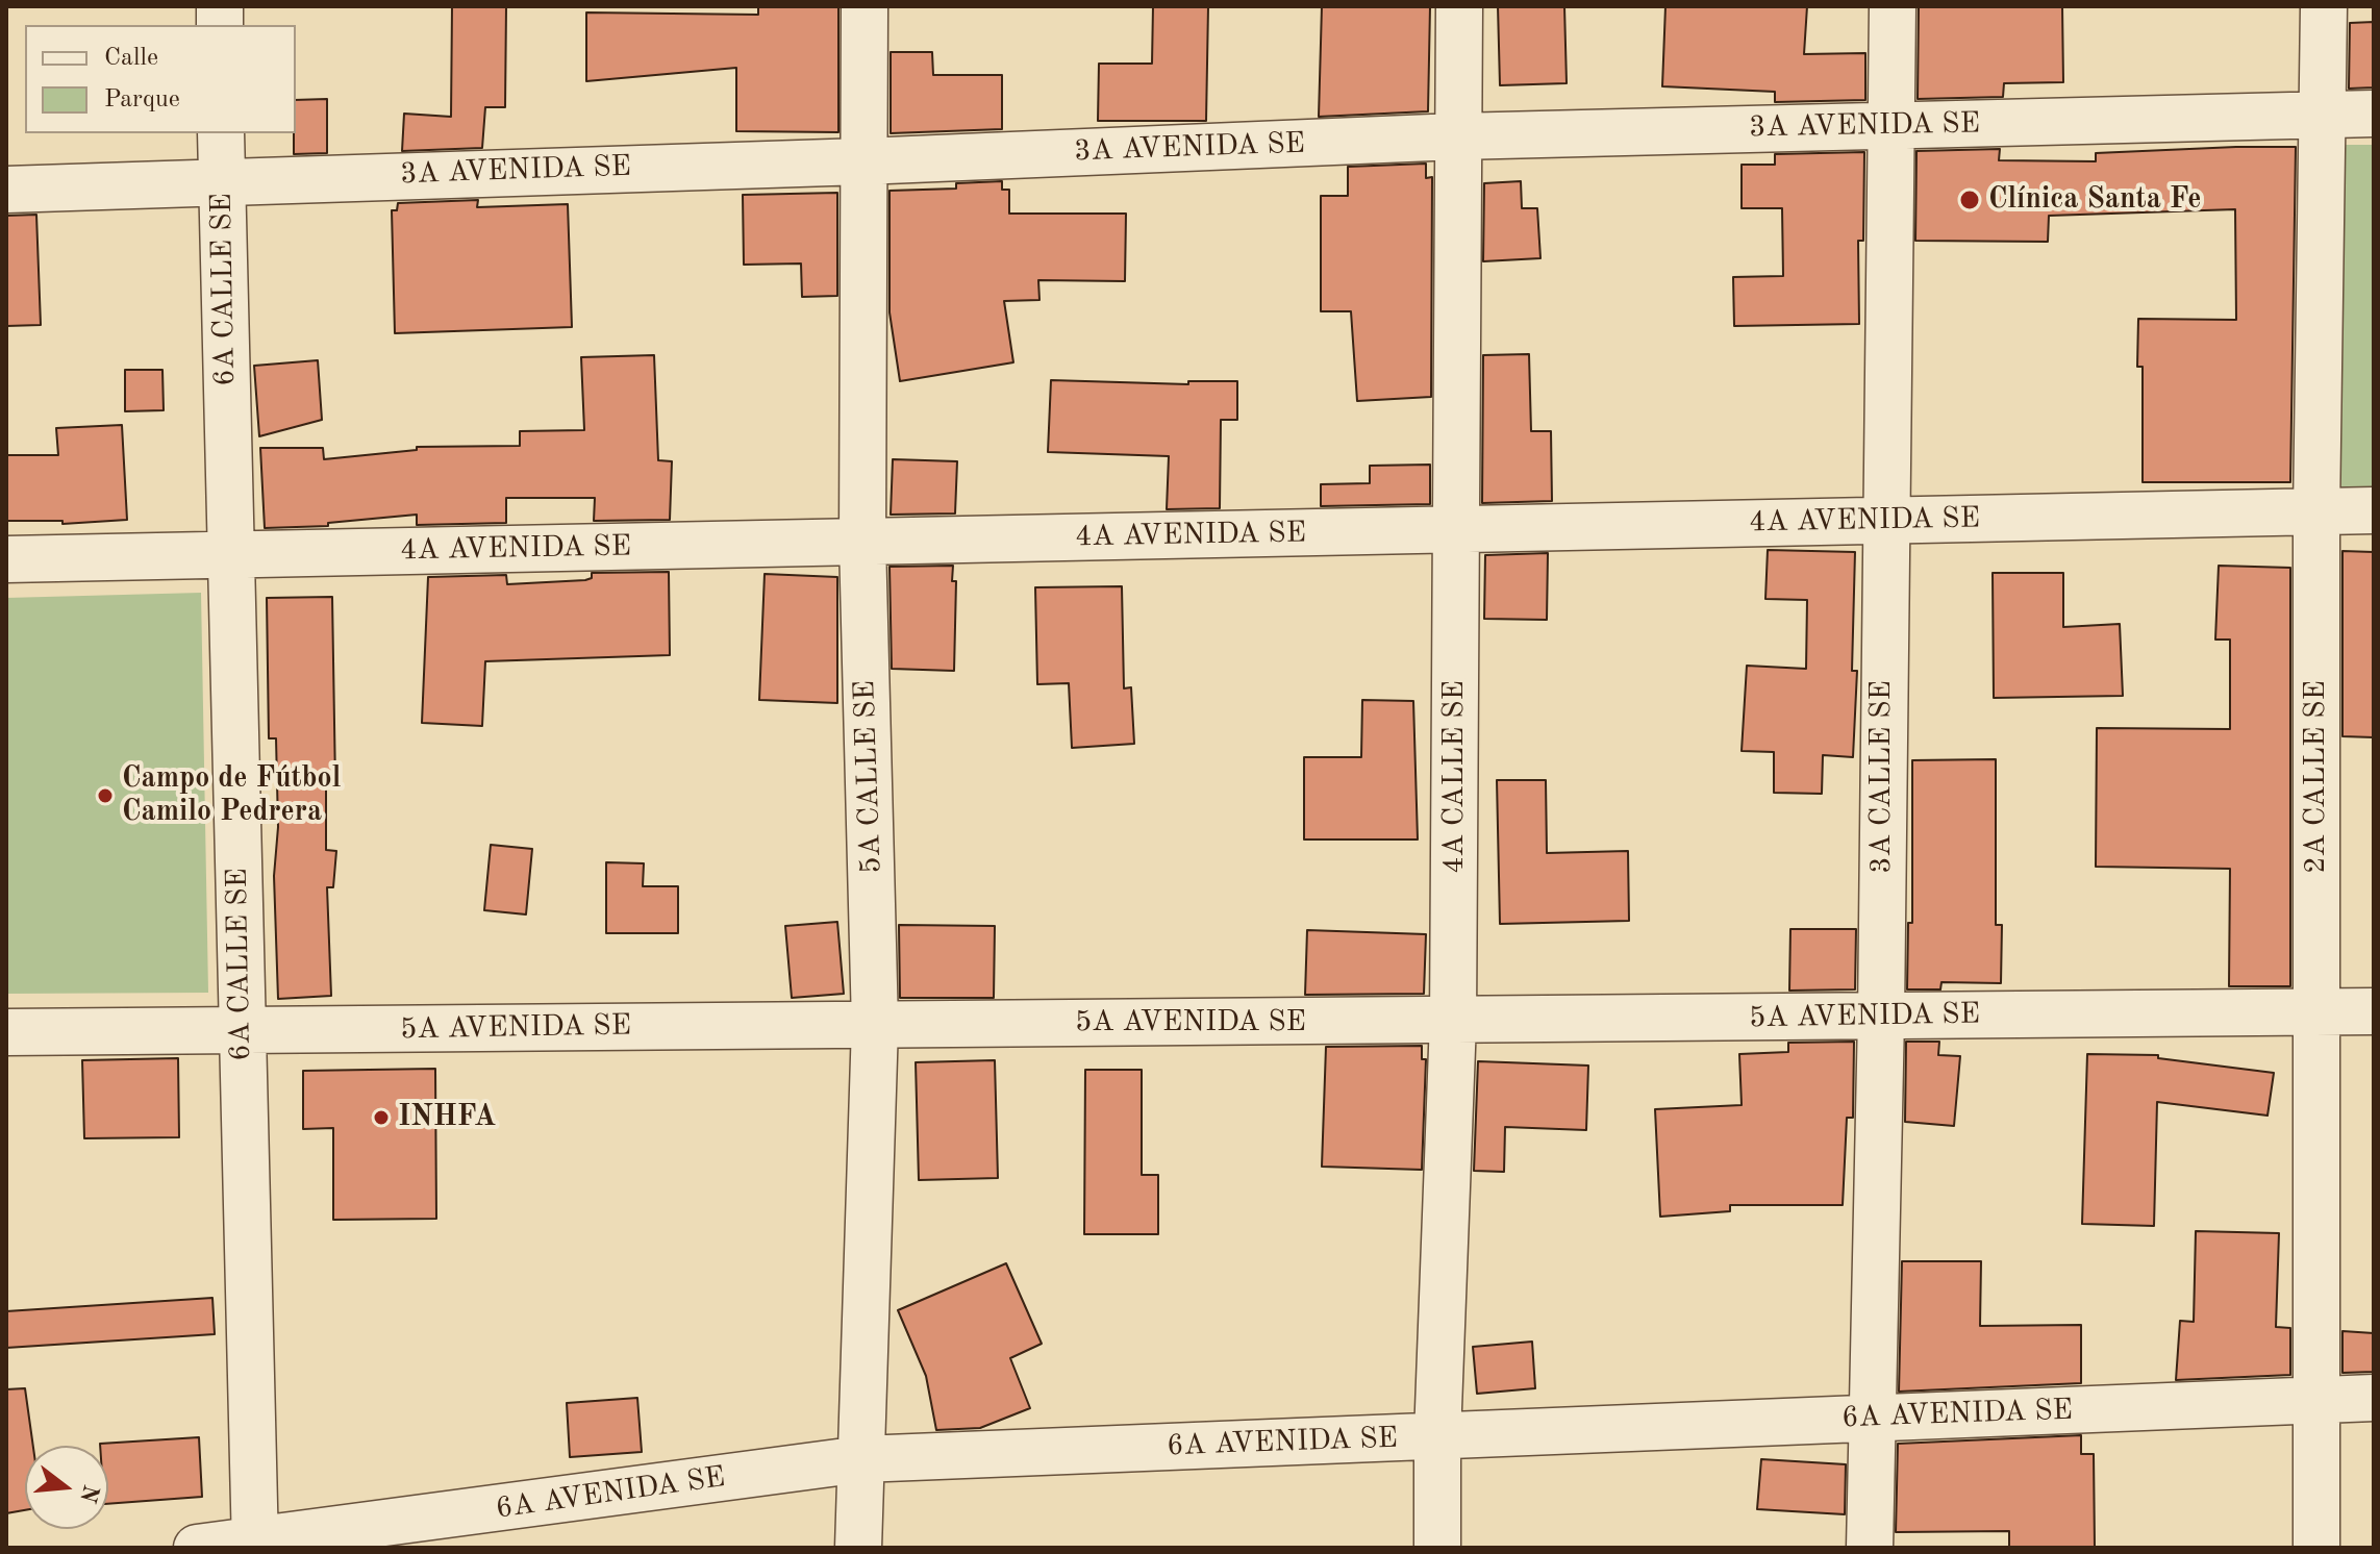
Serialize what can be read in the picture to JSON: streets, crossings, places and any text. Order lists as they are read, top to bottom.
{
  "streets": {
    "street": [
      "3A AVENIDA SE",
      "6A CALLE SE",
      "4A AVENIDA SE",
      "5A CALLE SE",
      "4A CALLE SE",
      "3A CALLE SE",
      "2A CALLE SE",
      "5A AVENIDA SE",
      "6A AVENIDA SE"
    ]
  },
  "crossings": [
    ["3A AVENIDA SE", "6A CALLE SE"],
    ["3A AVENIDA SE", "5A CALLE SE"],
    ["3A AVENIDA SE", "4A CALLE SE"],
    ["3A AVENIDA SE", "3A CALLE SE"],
    ["3A AVENIDA SE", "2A CALLE SE"],
    ["6A CALLE SE", "4A AVENIDA SE"],
    ["6A CALLE SE", "5A AVENIDA SE"],
    ["6A CALLE SE", "6A AVENIDA SE"],
    ["4A AVENIDA SE", "5A CALLE SE"],
    ["4A AVENIDA SE", "4A CALLE SE"],
    ["4A AVENIDA SE", "3A CALLE SE"],
    ["4A AVENIDA SE", "2A CALLE SE"],
    ["5A CALLE SE", "5A AVENIDA SE"],
    ["5A CALLE SE", "6A AVENIDA SE"],
    ["4A CALLE SE", "5A AVENIDA SE"],
    ["4A CALLE SE", "6A AVENIDA SE"],
    ["3A CALLE SE", "5A AVENIDA SE"],
    ["3A CALLE SE", "6A AVENIDA SE"],
    ["2A CALLE SE", "5A AVENIDA SE"],
    ["2A CALLE SE", "6A AVENIDA SE"]
  ],
  "places": ["Clínica Santa Fe", "Campo de Fútbol Camilo Pedrera", "INHFA"],
  "legend": ["Calle", "Parque"],
  "north": "right"
}
